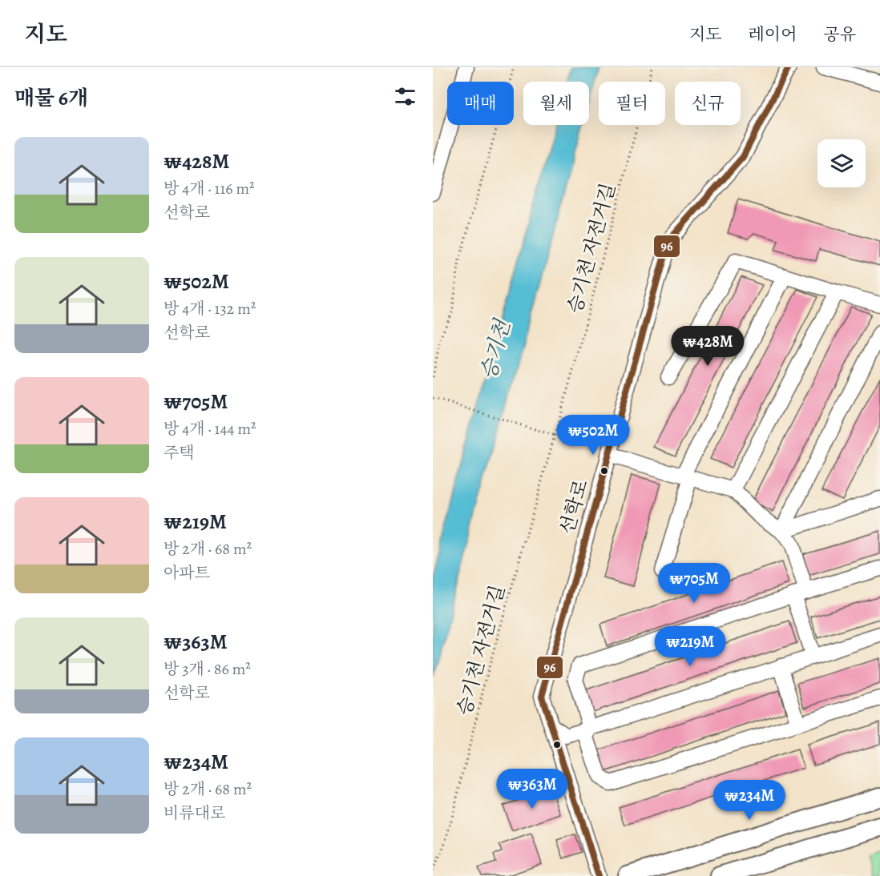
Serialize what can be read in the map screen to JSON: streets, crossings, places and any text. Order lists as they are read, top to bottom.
{
  "streets": {
    "street": ["선학로"],
    "path": ["승기천 자전거길"]
  },
  "water": ["승기천"],
  "lines": ["transit line 96"],
  "page": {
    "header": "지도",
    "nav": ["지도", "레이어", "공유"],
    "heading": "매물 6개",
    "chip": [
      "매매",
      "월세",
      "필터",
      "신규"
    ],
    "list": [
      {
        "name": "₩428M",
        "note": "방 4개 · 116 m² · 선학로"
      },
      {
        "name": "₩502M",
        "note": "방 4개 · 132 m² · 선학로"
      },
      {
        "name": "₩705M",
        "note": "방 4개 · 144 m² · 주택"
      },
      {
        "name": "₩219M",
        "note": "방 2개 · 68 m² · 아파트"
      },
      {
        "name": "₩363M",
        "note": "방 3개 · 86 m² · 선학로"
      },
      {
        "name": "₩234M",
        "note": "방 2개 · 68 m² · 비류대로"
      }
    ],
    "price": [
      "₩428M",
      "₩502M",
      "₩705M",
      "₩219M",
      "₩363M",
      "₩234M"
    ]
  }
}
